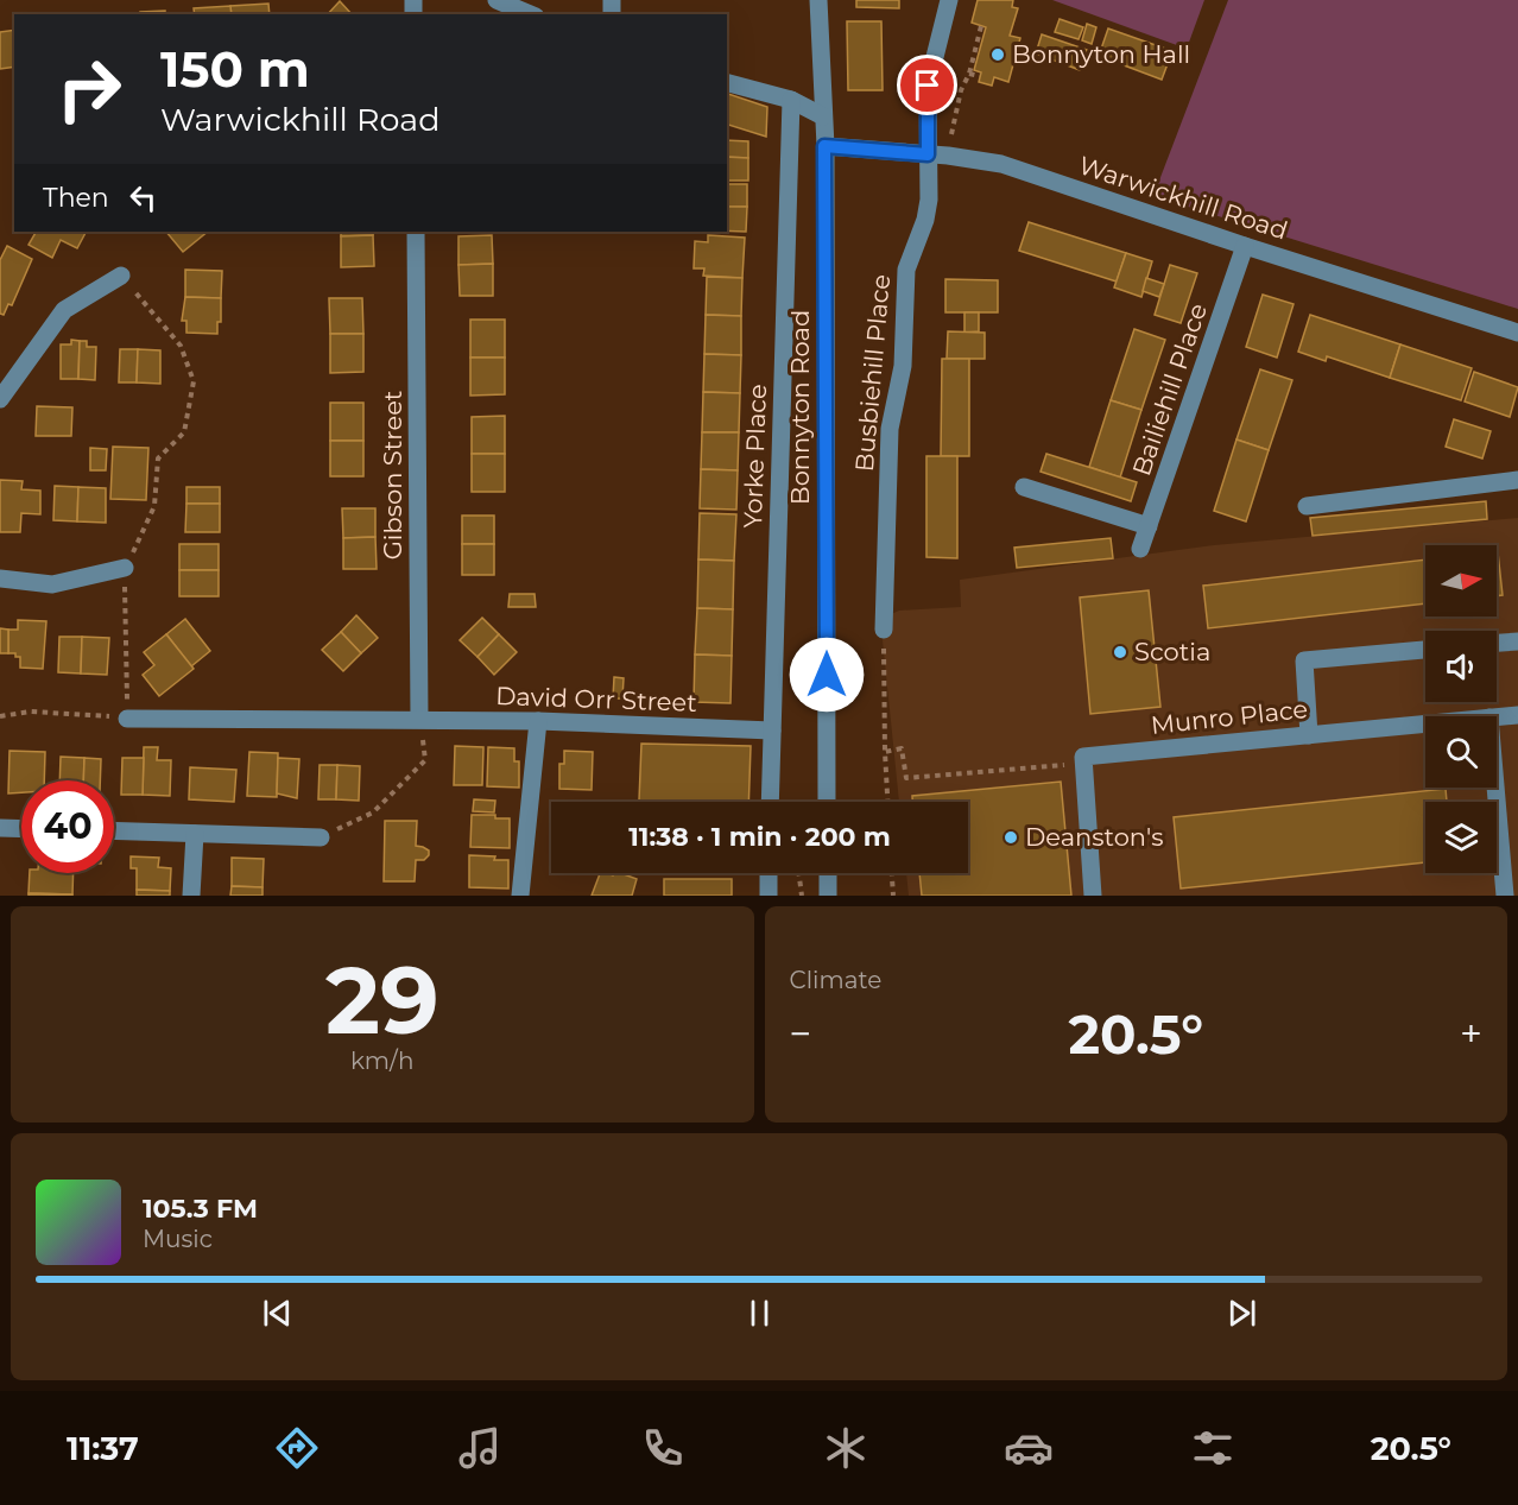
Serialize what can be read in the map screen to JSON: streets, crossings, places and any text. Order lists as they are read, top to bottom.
{
  "streets": {
    "street": [
      "Warwickhill Road",
      "Busbiehill Place",
      "Bailiehill Place",
      "Bonnyton Road",
      "Yorke Place",
      "Gibson Street",
      "David Orr Street",
      "Munro Place"
    ]
  },
  "crossings": [
    ["Warwickhill Road", "Busbiehill Place"],
    ["Warwickhill Road", "Bailiehill Place"],
    ["Warwickhill Road", "Bonnyton Road"],
    ["Yorke Place", "David Orr Street"],
    ["Gibson Street", "David Orr Street"]
  ],
  "places": ["Bonnyton Hall", "Scotia", "Deanston's"],
  "north": "right",
  "page": {
    "turn": ["150 m", "Warwickhill Road"],
    "then": "Then",
    "limit": "40",
    "trip": "11:38 · 1 min · 200 m",
    "tile": [
      ["29", "km/h"],
      "Climate"
    ],
    "heat": ["−", "20.5°", "+"],
    "song": ["105.3 FM", "Music"],
    "tabs": ["11:37", "20.5°"]
  }
}
